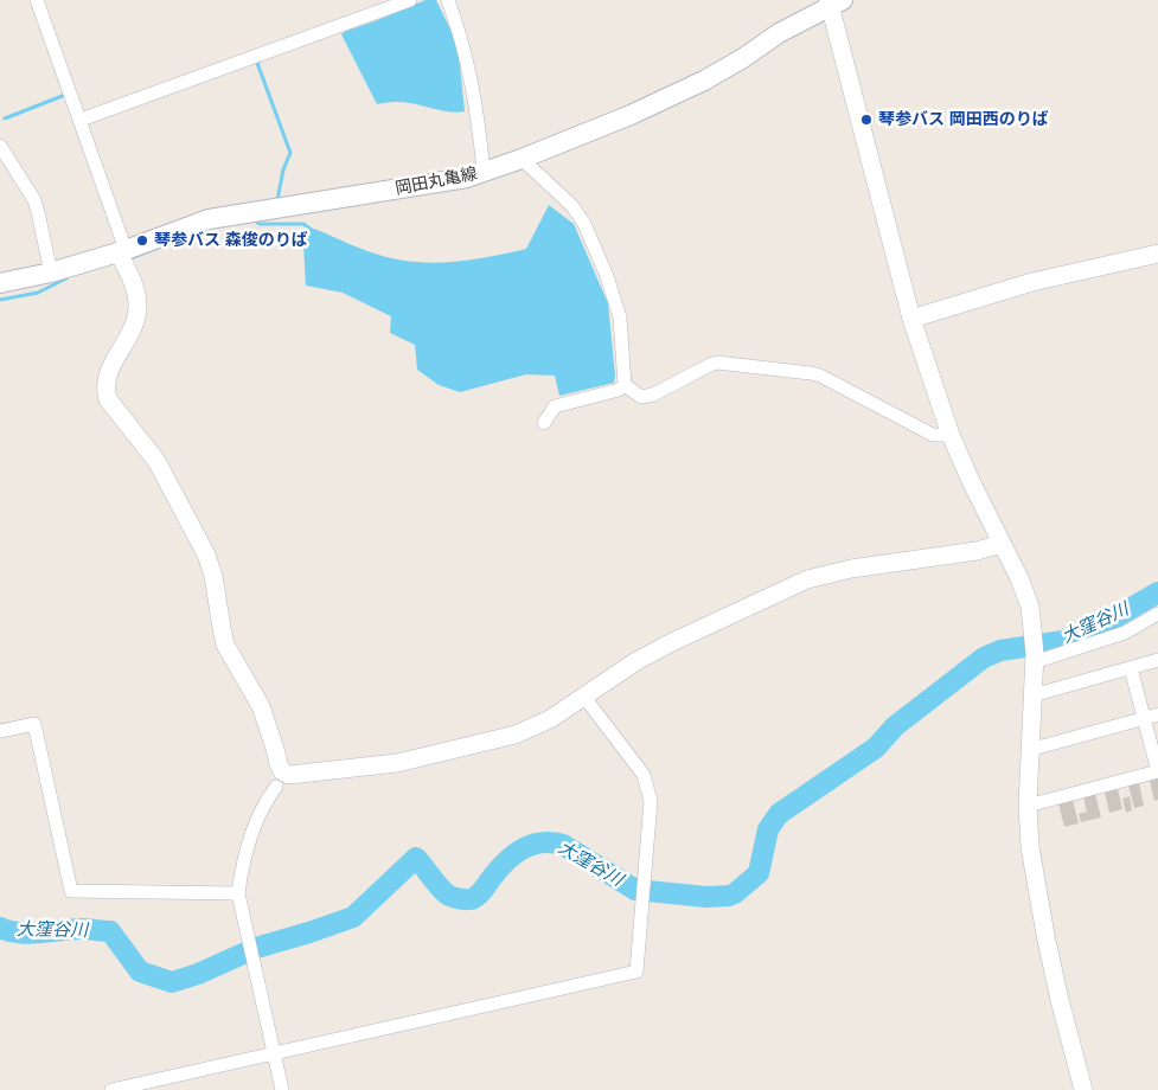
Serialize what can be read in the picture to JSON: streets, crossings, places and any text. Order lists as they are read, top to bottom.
{
  "streets": {
    "main road": ["岡田丸亀線"]
  },
  "water": ["大窪谷川"],
  "places": ["琴参バス 岡田西のりば", "琴参バス 森俊のりば"]
}
